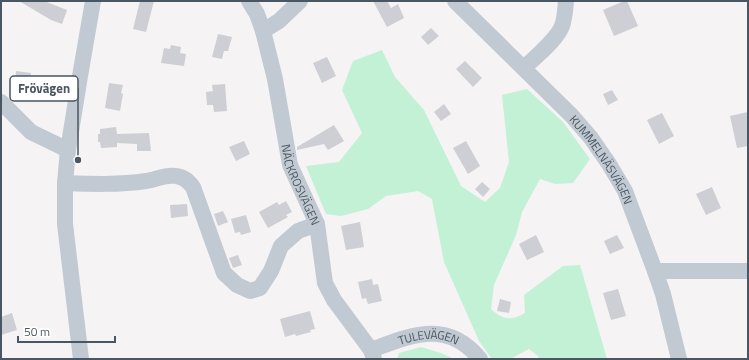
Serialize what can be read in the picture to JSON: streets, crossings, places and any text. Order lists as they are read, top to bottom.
{
  "streets": {
    "street": ["KUMMELNÄSVÄGEN", "NÄCKROSVÄGEN", "TULEVÄGEN"]
  },
  "crossings": [
    ["NÄCKROSVÄGEN", "TULEVÄGEN"]
  ],
  "places": ["Frövägen"],
  "scale_bar": "50 m"
}
